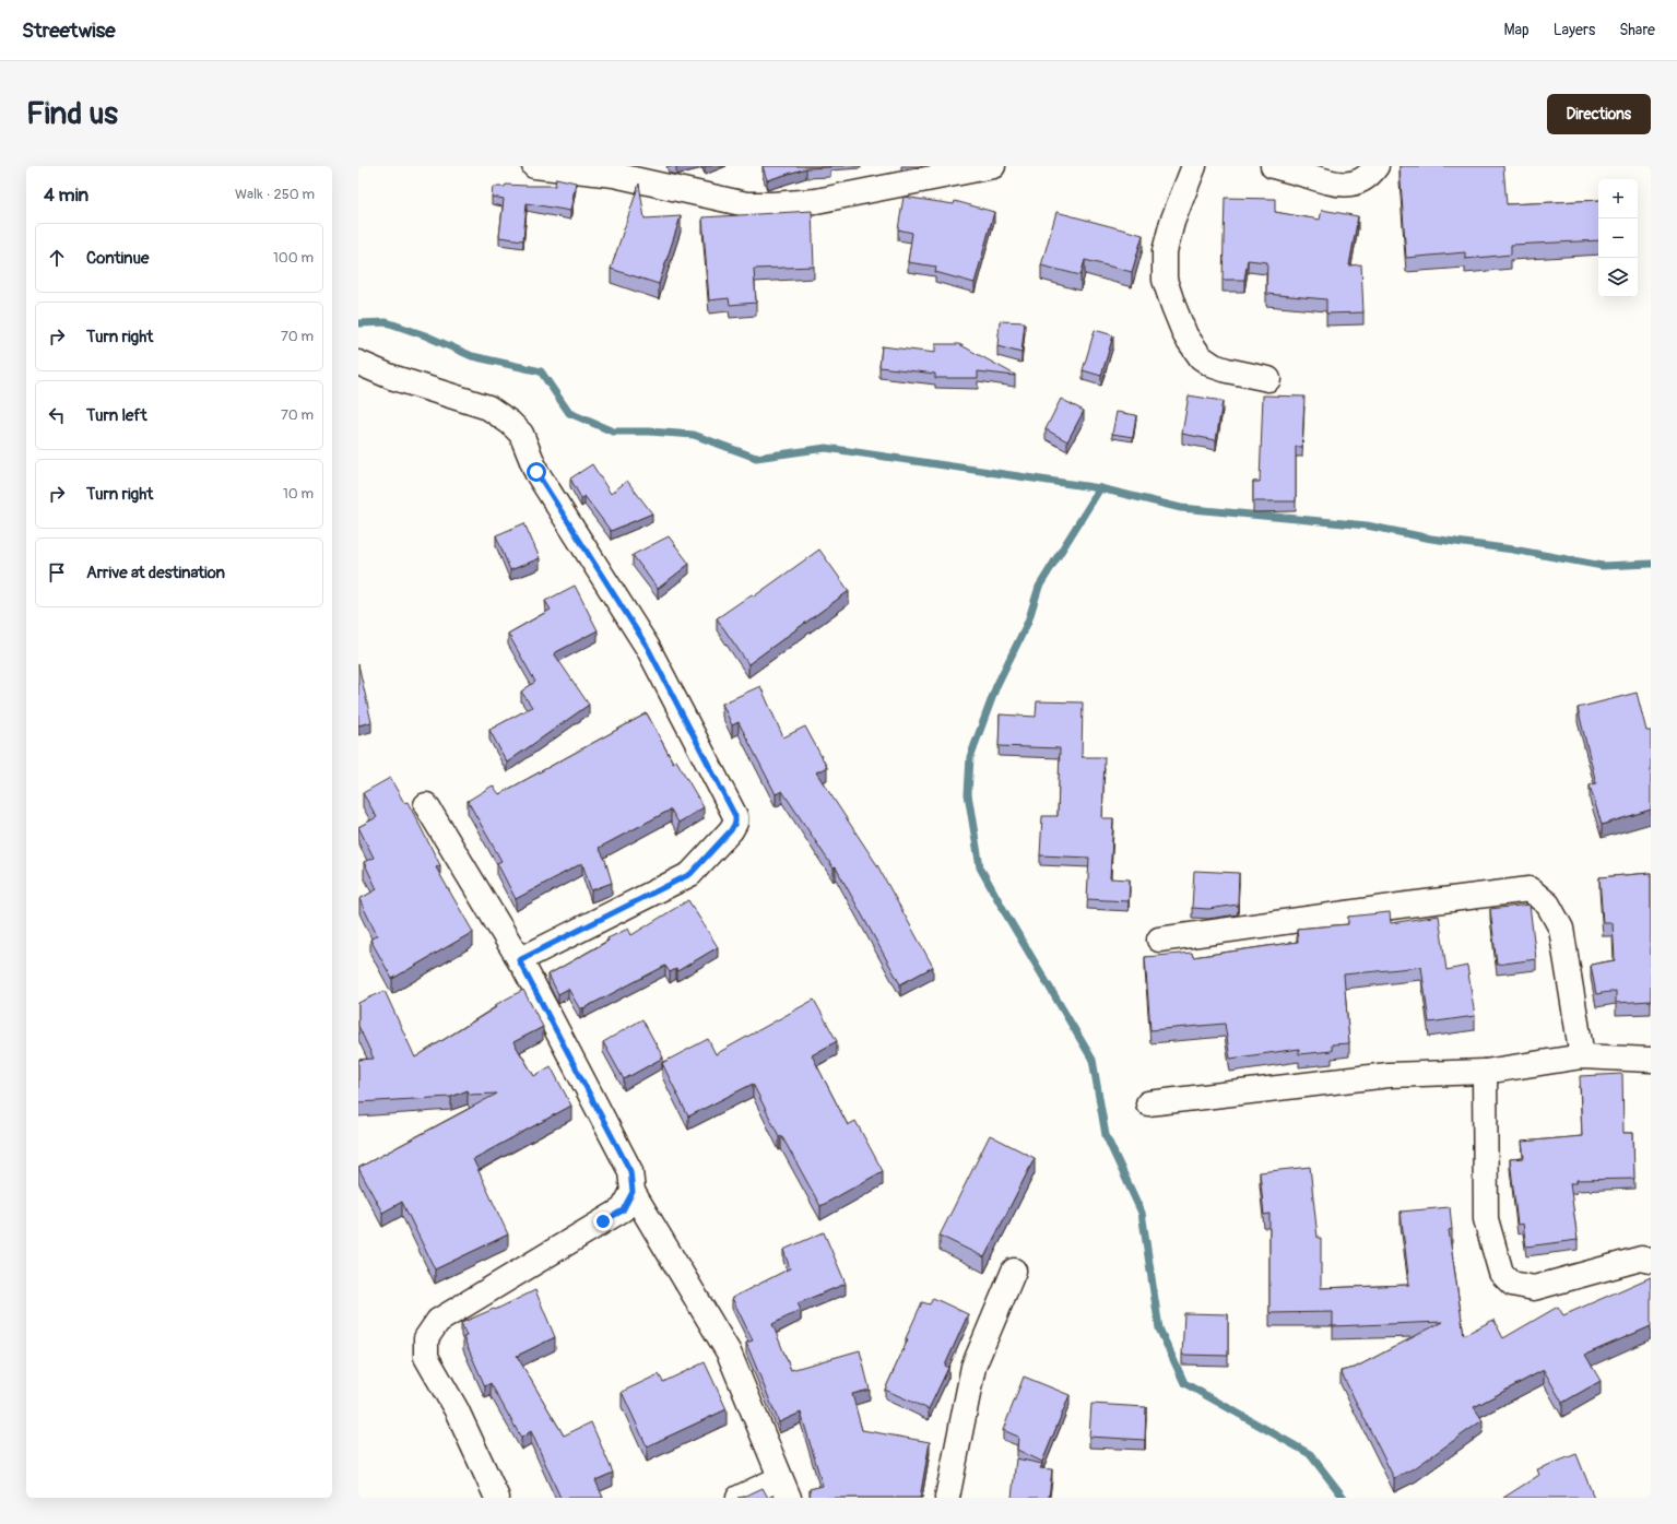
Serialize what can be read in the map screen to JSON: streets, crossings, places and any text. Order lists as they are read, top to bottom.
{
  "page": {
    "header": "Streetwise",
    "nav": ["Map", "Layers", "Share"],
    "buttons": "Directions",
    "title": "Find us",
    "heading": ["4 min", "Walk · 250 m"],
    "map_buttons": ["+", "−"],
    "list": [
      ["Continue", "100 m"],
      ["Turn right", "70 m"],
      ["Turn left", "70 m"],
      ["Turn right", "10 m"],
      "Arrive at destination"
    ]
  }
}
